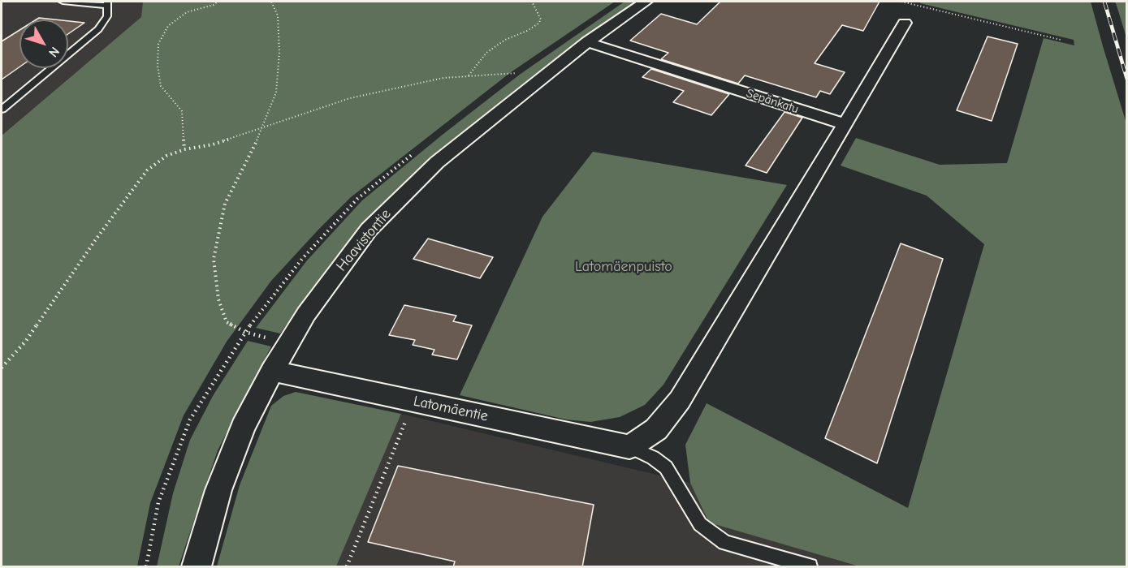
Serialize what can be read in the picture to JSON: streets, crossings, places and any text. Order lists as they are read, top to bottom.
{
  "streets": {
    "street": ["Sepänkatu", "Haavistontie", "Latomäentie"]
  },
  "crossings": [
    ["Sepänkatu", "Haavistontie"],
    ["Haavistontie", "Latomäentie"]
  ],
  "parks": ["Latomäenpuisto"],
  "north": "bottom right"
}
